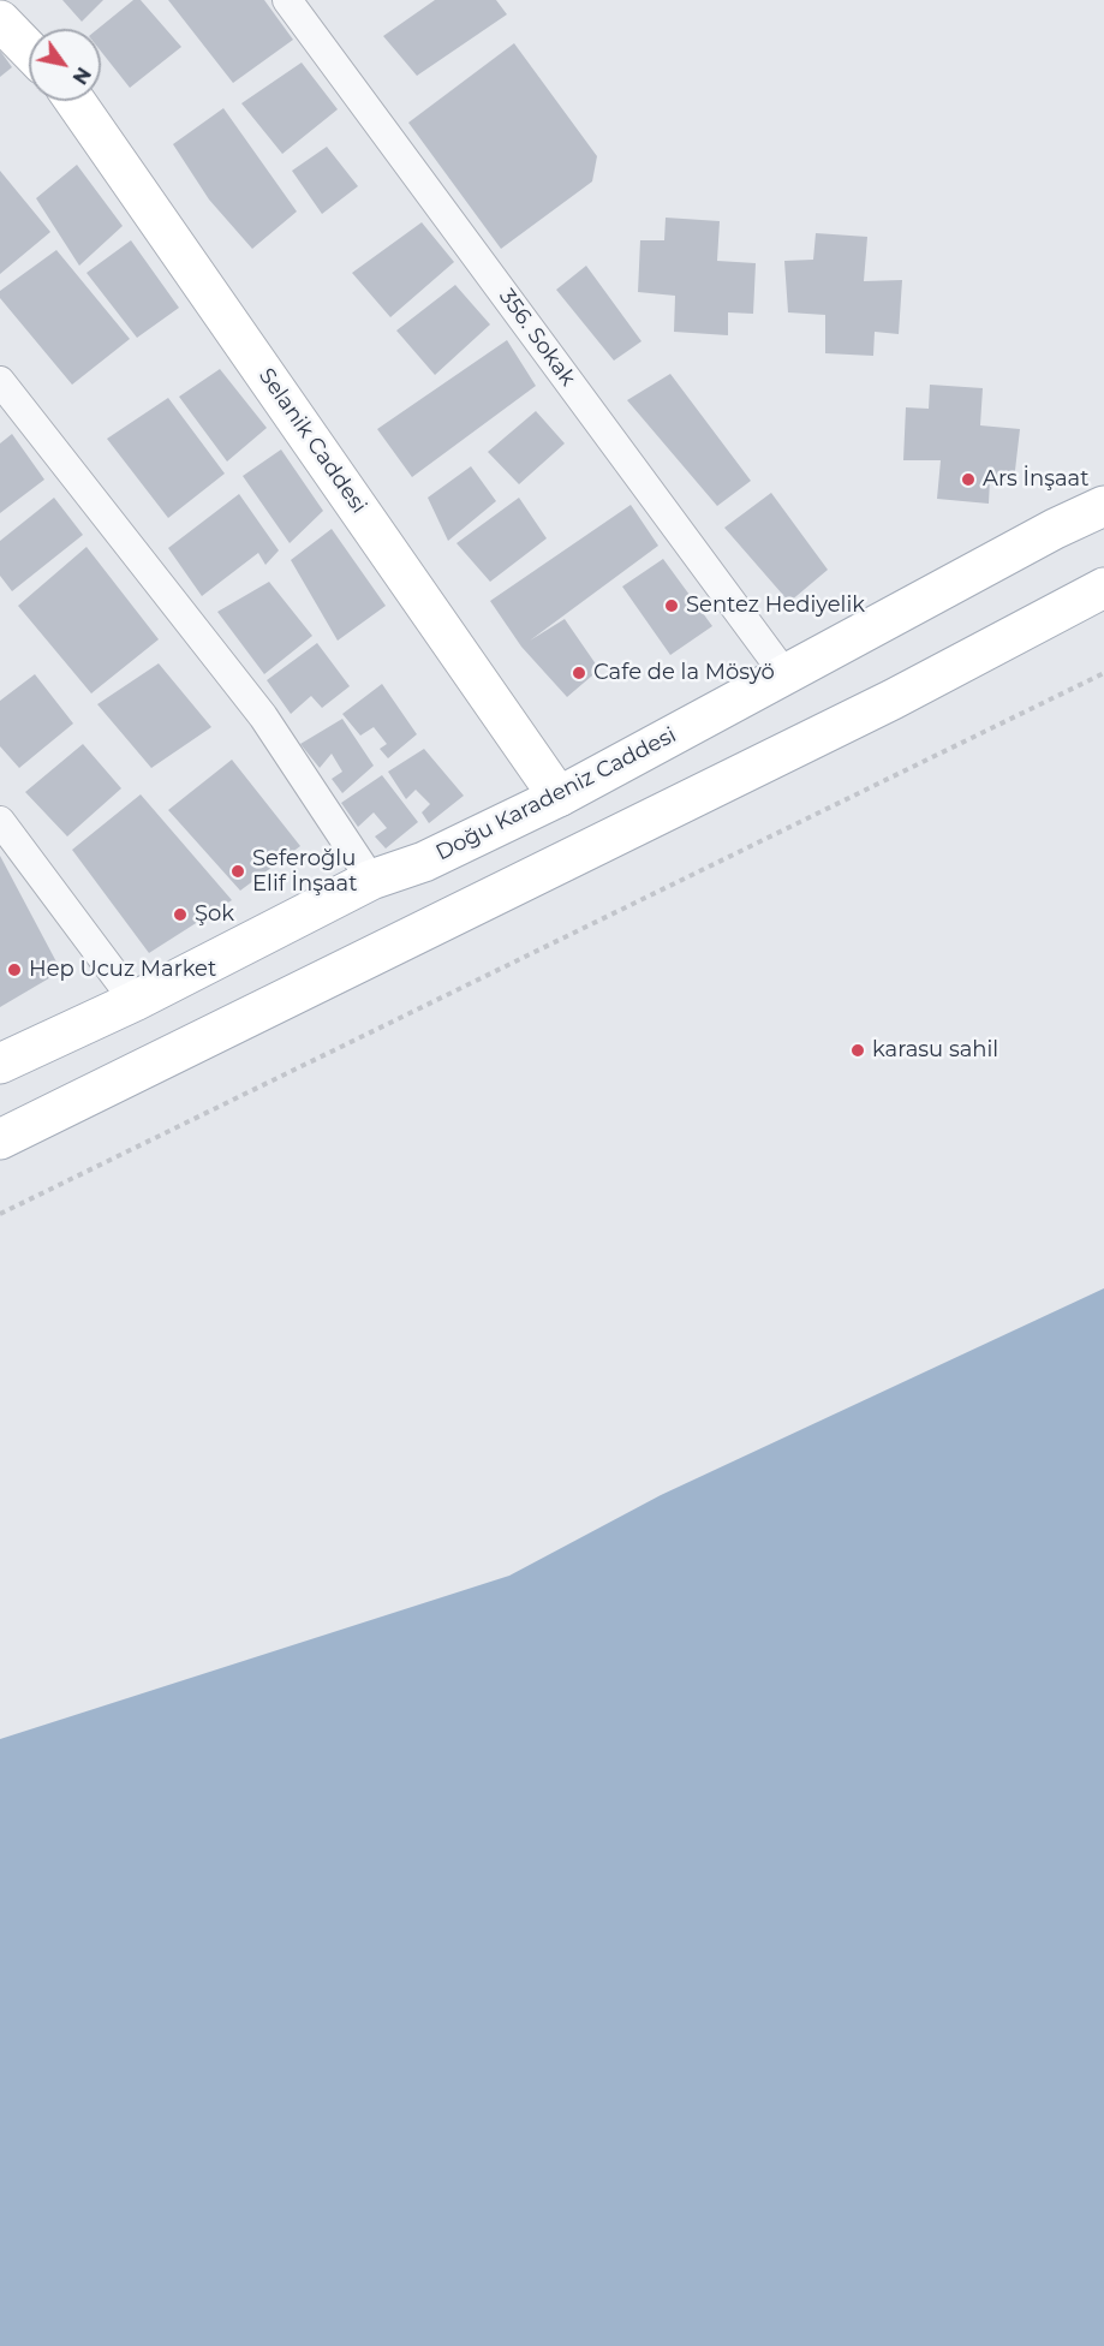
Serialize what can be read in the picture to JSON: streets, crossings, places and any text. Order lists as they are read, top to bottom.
{
  "streets": {
    "main road": ["Selanik Caddesi", "Doğu Karadeniz Caddesi"],
    "street": ["356. Sokak"]
  },
  "crossings": [
    ["356. Sokak", "Doğu Karadeniz Caddesi"],
    ["Selanik Caddesi", "Doğu Karadeniz Caddesi"]
  ],
  "places": [
    "Ars İnşaat",
    "Sentez Hediyelik",
    "Cafe de la Mösyö",
    "Seferoğlu Elif İnşaat",
    "Şok",
    "Hep Ucuz Market",
    "karasu sahil"
  ],
  "north": "bottom right"
}
